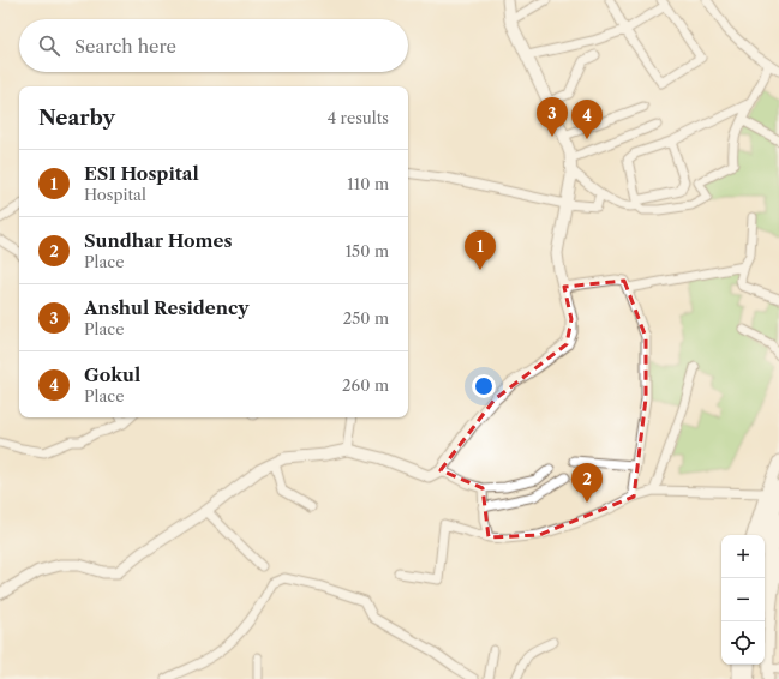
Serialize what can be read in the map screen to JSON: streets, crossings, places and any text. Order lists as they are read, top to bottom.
{
  "page": {
    "search": "Search here",
    "heading": ["Nearby", "4 results"],
    "pins": [
      "3",
      "4",
      "1",
      "2"
    ],
    "list": [
      {
        "mark": "1",
        "name": "ESI Hospital",
        "note": "Hospital",
        "value": "110 m"
      },
      {
        "mark": "2",
        "name": "Sundhar Homes",
        "note": "Place",
        "value": "150 m"
      },
      {
        "mark": "3",
        "name": "Anshul Residency",
        "note": "Place",
        "value": "250 m"
      },
      {
        "mark": "4",
        "name": "Gokul",
        "note": "Place",
        "value": "260 m"
      }
    ],
    "map_buttons": ["+", "−"]
  }
}
